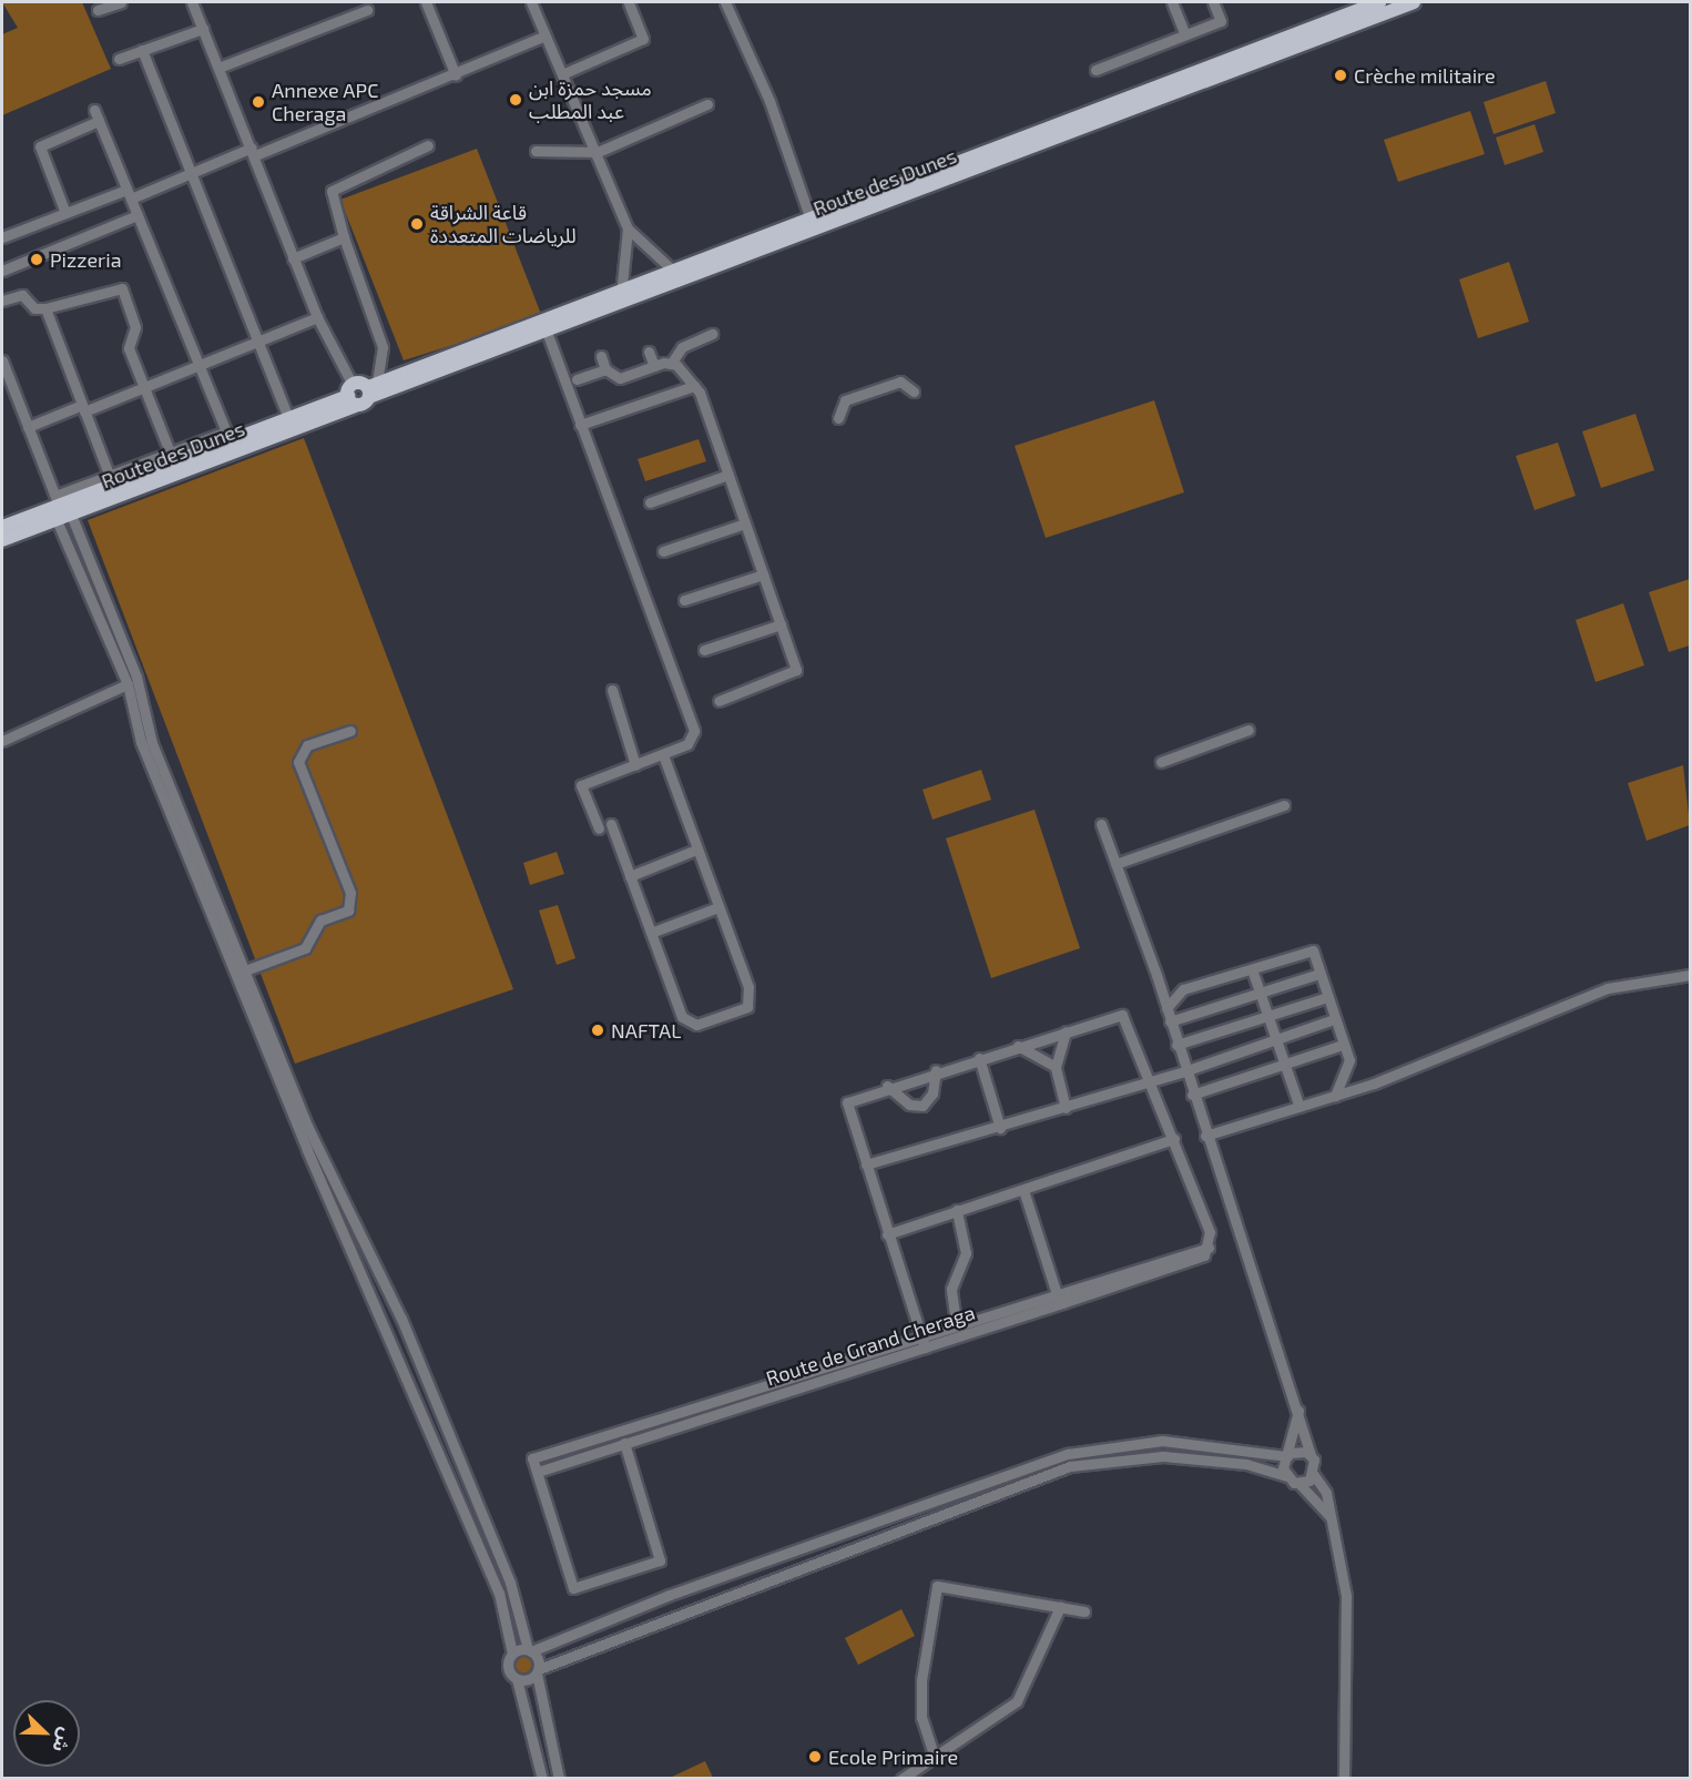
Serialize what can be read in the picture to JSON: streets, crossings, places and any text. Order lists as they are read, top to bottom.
{
  "streets": {
    "main road": ["Route des Dunes"],
    "street": ["Route de Grand Cheraga"]
  },
  "places": [
    "Crèche militaire",
    "مسجد حمزة ابن عبد المطلب",
    "Annexe APC Cheraga",
    "قاعة الشراقة للرياضات المتعددة",
    "Pizzeria",
    "NAFTAL",
    "Ecole Primaire"
  ],
  "north": "bottom right"
}
